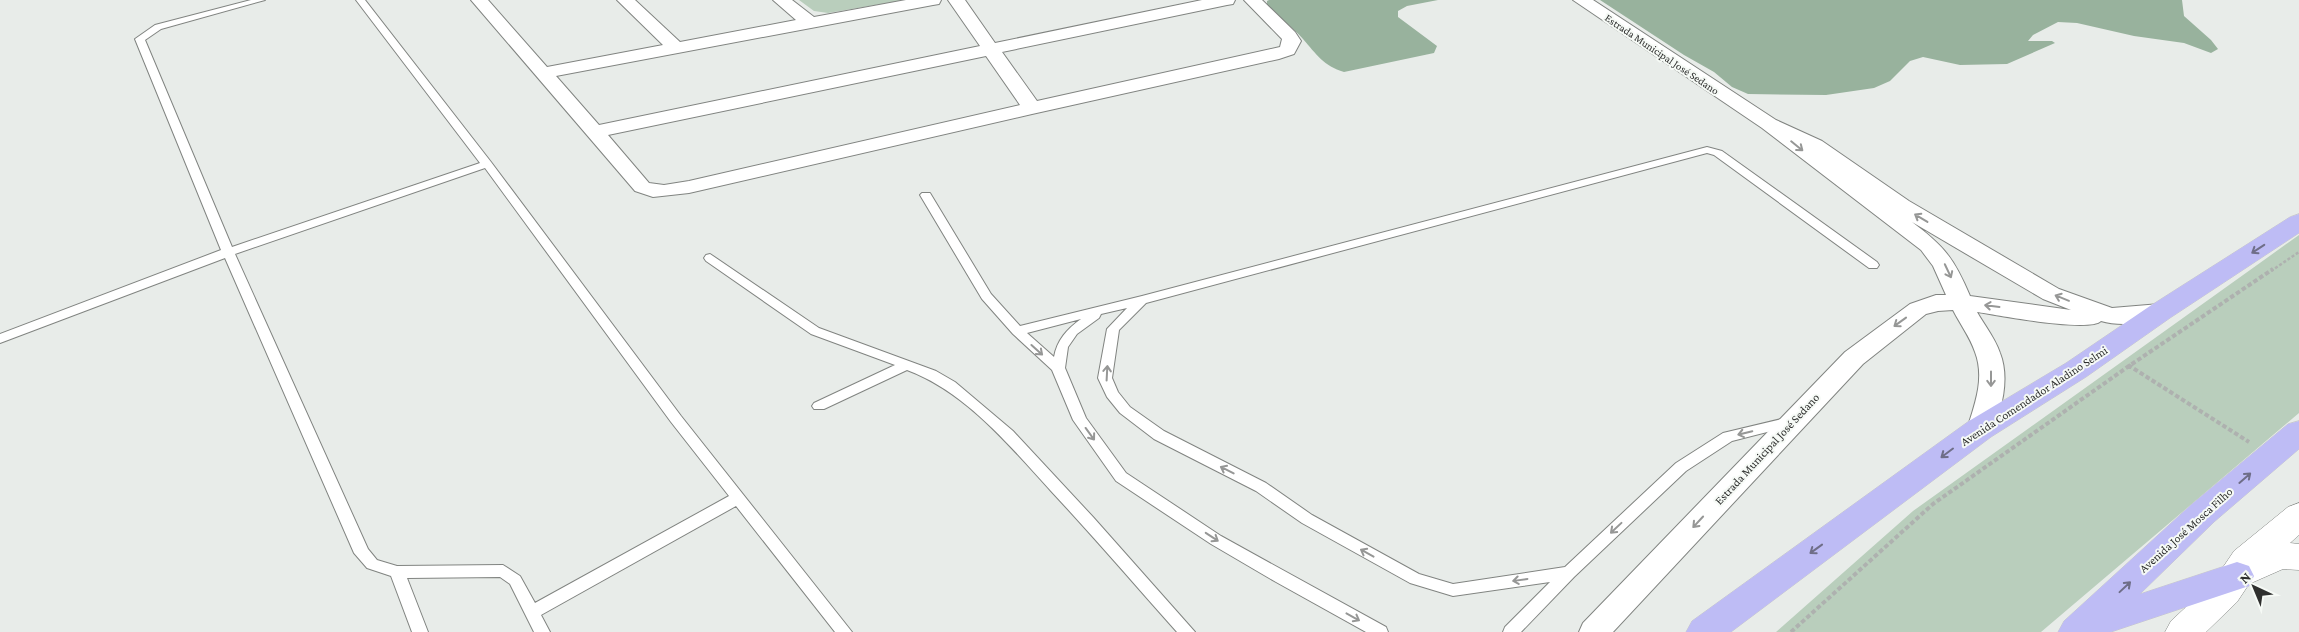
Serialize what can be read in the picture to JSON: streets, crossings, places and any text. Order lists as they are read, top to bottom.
{
  "streets": {
    "main road": ["Avenida Comendador Aladino Selmi", "Avenida José Mosca Filho"],
    "street": ["Estrada Municipal José Sedano"]
  },
  "crossings": [
    ["Estrada Municipal José Sedano", "Avenida Comendador Aladino Selmi"]
  ],
  "one_way": ["Avenida Comendador Aladino Selmi"],
  "north": "top left"
}
